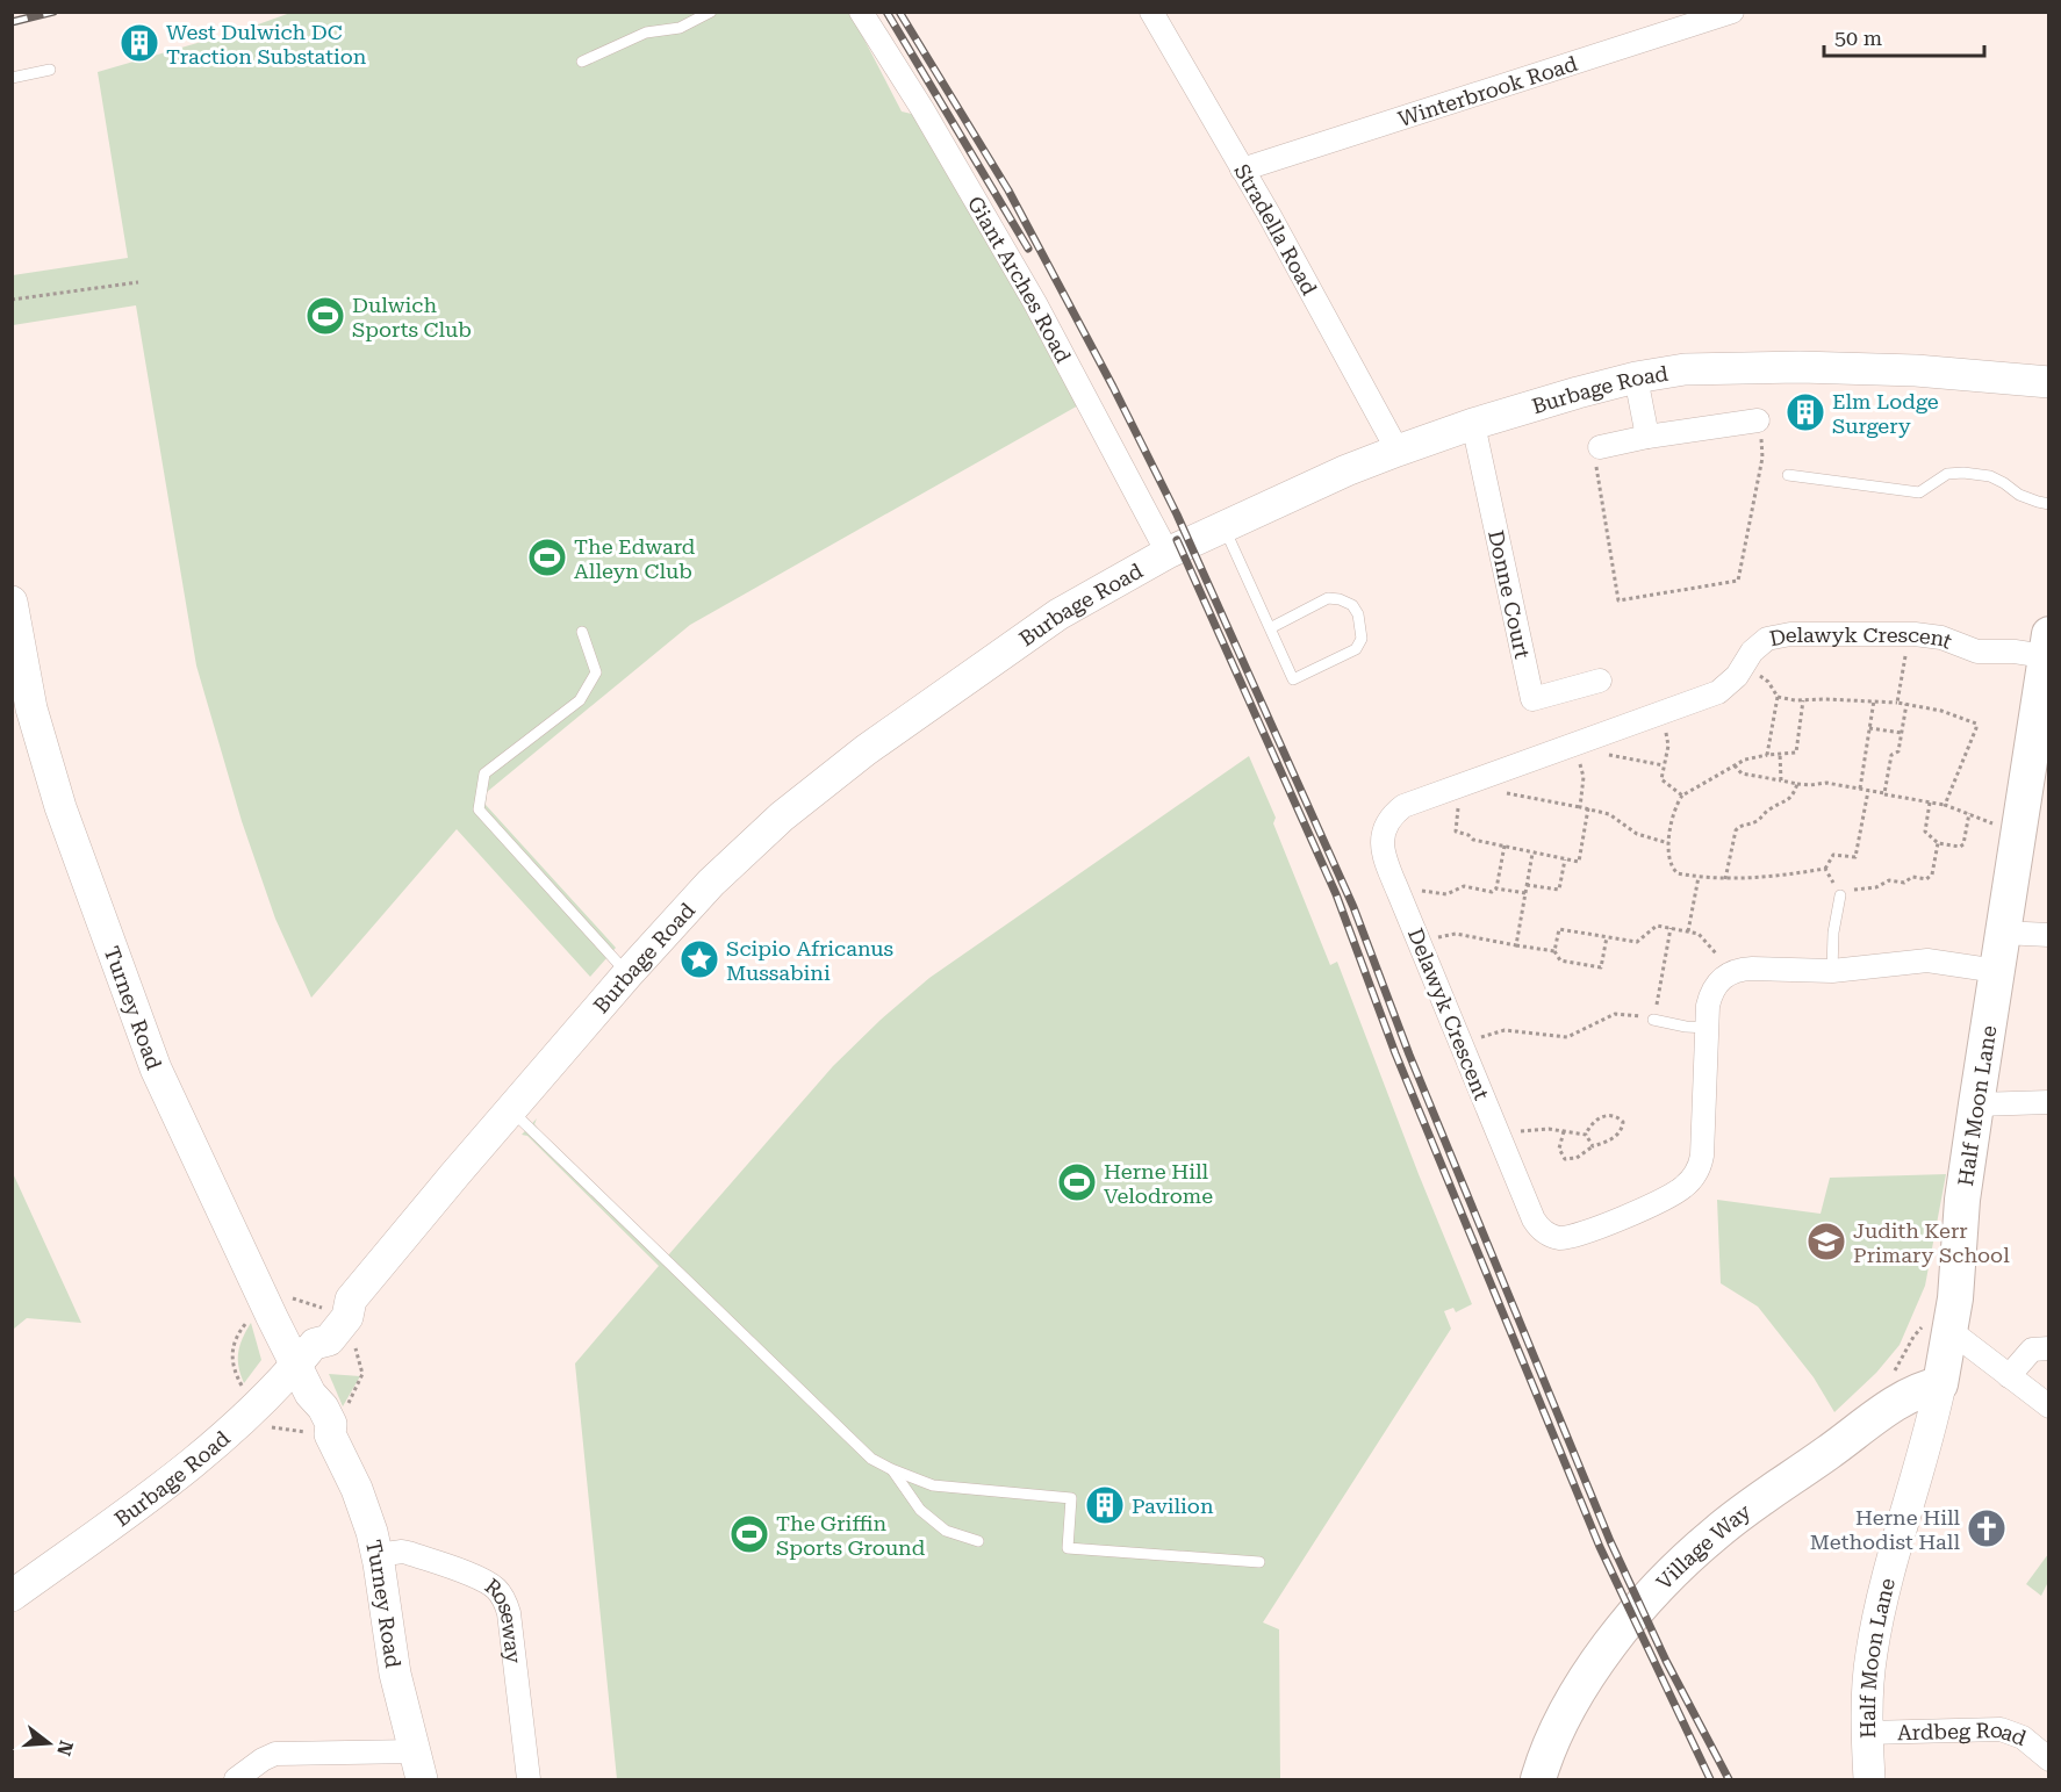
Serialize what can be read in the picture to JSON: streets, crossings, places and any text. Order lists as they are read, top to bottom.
{
  "streets": {
    "main road": ["Half Moon Lane", "Village Way"],
    "street": [
      "Winterbrook Road",
      "Stradella Road",
      "Giant Arches Road",
      "Burbage Road",
      "Donne Court",
      "Delawyk Crescent",
      "Turney Road",
      "Roseway",
      "Ardbeg Road"
    ]
  },
  "crossings": [
    ["Winterbrook Road", "Stradella Road"],
    ["Stradella Road", "Burbage Road"],
    ["Giant Arches Road", "Burbage Road"],
    ["Burbage Road", "Donne Court"],
    ["Burbage Road", "Turney Road"],
    ["Delawyk Crescent", "Half Moon Lane"],
    ["Turney Road", "Roseway"],
    ["Half Moon Lane", "Village Way"],
    ["Half Moon Lane", "Ardbeg Road"]
  ],
  "places": {
    "building": ["West Dulwich DC Traction Substation", "Elm Lodge Surgery", "Pavilion"],
    "sports": [
      "Dulwich Sports Club",
      "The Edward Alleyn Club",
      "Herne Hill Velodrome",
      "The Griffin Sports Ground"
    ],
    "place": ["Scipio Africanus Mussabini"],
    "school or university": ["Judith Kerr Primary School"],
    "church": ["Herne Hill Methodist Hall"]
  },
  "scale_bar": "50 m",
  "north": "right"
}
